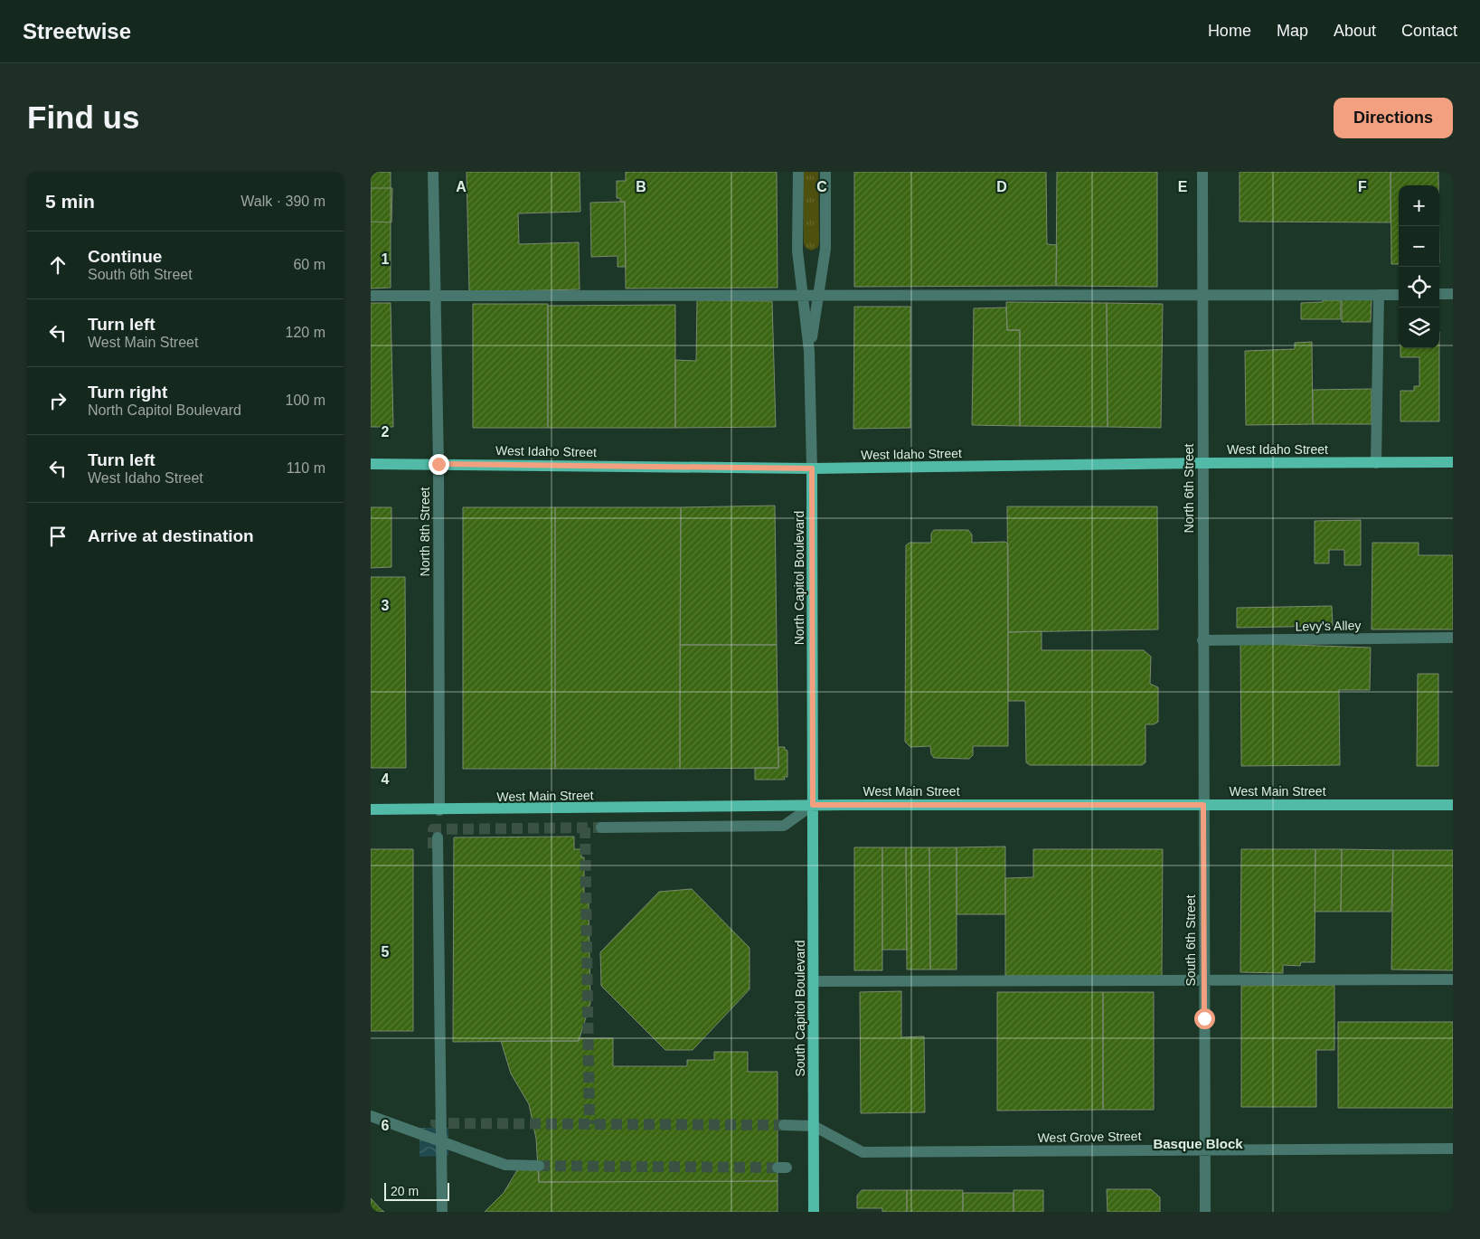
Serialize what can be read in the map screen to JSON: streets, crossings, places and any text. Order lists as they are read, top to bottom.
{
  "streets": {
    "main road": [
      "West Idaho Street",
      "North Capitol Boulevard",
      "West Main Street",
      "South Capitol Boulevard"
    ],
    "street": [
      "North 6th Street",
      "North 8th Street",
      "Levy's Alley",
      "South 6th Street",
      "West Grove Street"
    ]
  },
  "crossings": [
    ["West Idaho Street", "North 6th Street"],
    ["West Idaho Street", "North 8th Street"],
    ["West Idaho Street", "North Capitol Boulevard"],
    ["North 6th Street", "Levy's Alley"],
    ["North 6th Street", "West Main Street"],
    ["North 6th Street", "South 6th Street"],
    ["North 8th Street", "West Main Street"],
    ["North Capitol Boulevard", "West Main Street"],
    ["North Capitol Boulevard", "South Capitol Boulevard"],
    ["West Main Street", "South 6th Street"],
    ["West Main Street", "South Capitol Boulevard"],
    ["South 6th Street", "West Grove Street"],
    ["South Capitol Boulevard", "West Grove Street"]
  ],
  "districts": ["Basque Block"],
  "scale_bar": "20 m",
  "page": {
    "header": "Streetwise",
    "nav": [
      "Home",
      "Map",
      "About",
      "Contact"
    ],
    "buttons": "Directions",
    "title": "Find us",
    "heading": ["5 min", "Walk · 390 m"],
    "map_buttons": ["+", "−"],
    "list": [
      ["Continue", "South 6th Street", "60 m"],
      ["Turn left", "West Main Street", "120 m"],
      ["Turn right", "North Capitol Boulevard", "100 m"],
      ["Turn left", "West Idaho Street", "110 m"],
      "Arrive at destination"
    ],
    "scale": "20 m"
  },
  "grid": {
    "columns": [
      "A",
      "B",
      "C",
      "D",
      "E",
      "F"
    ],
    "rows": [
      "1",
      "2",
      "3",
      "4",
      "5",
      "6"
    ]
  }
}
